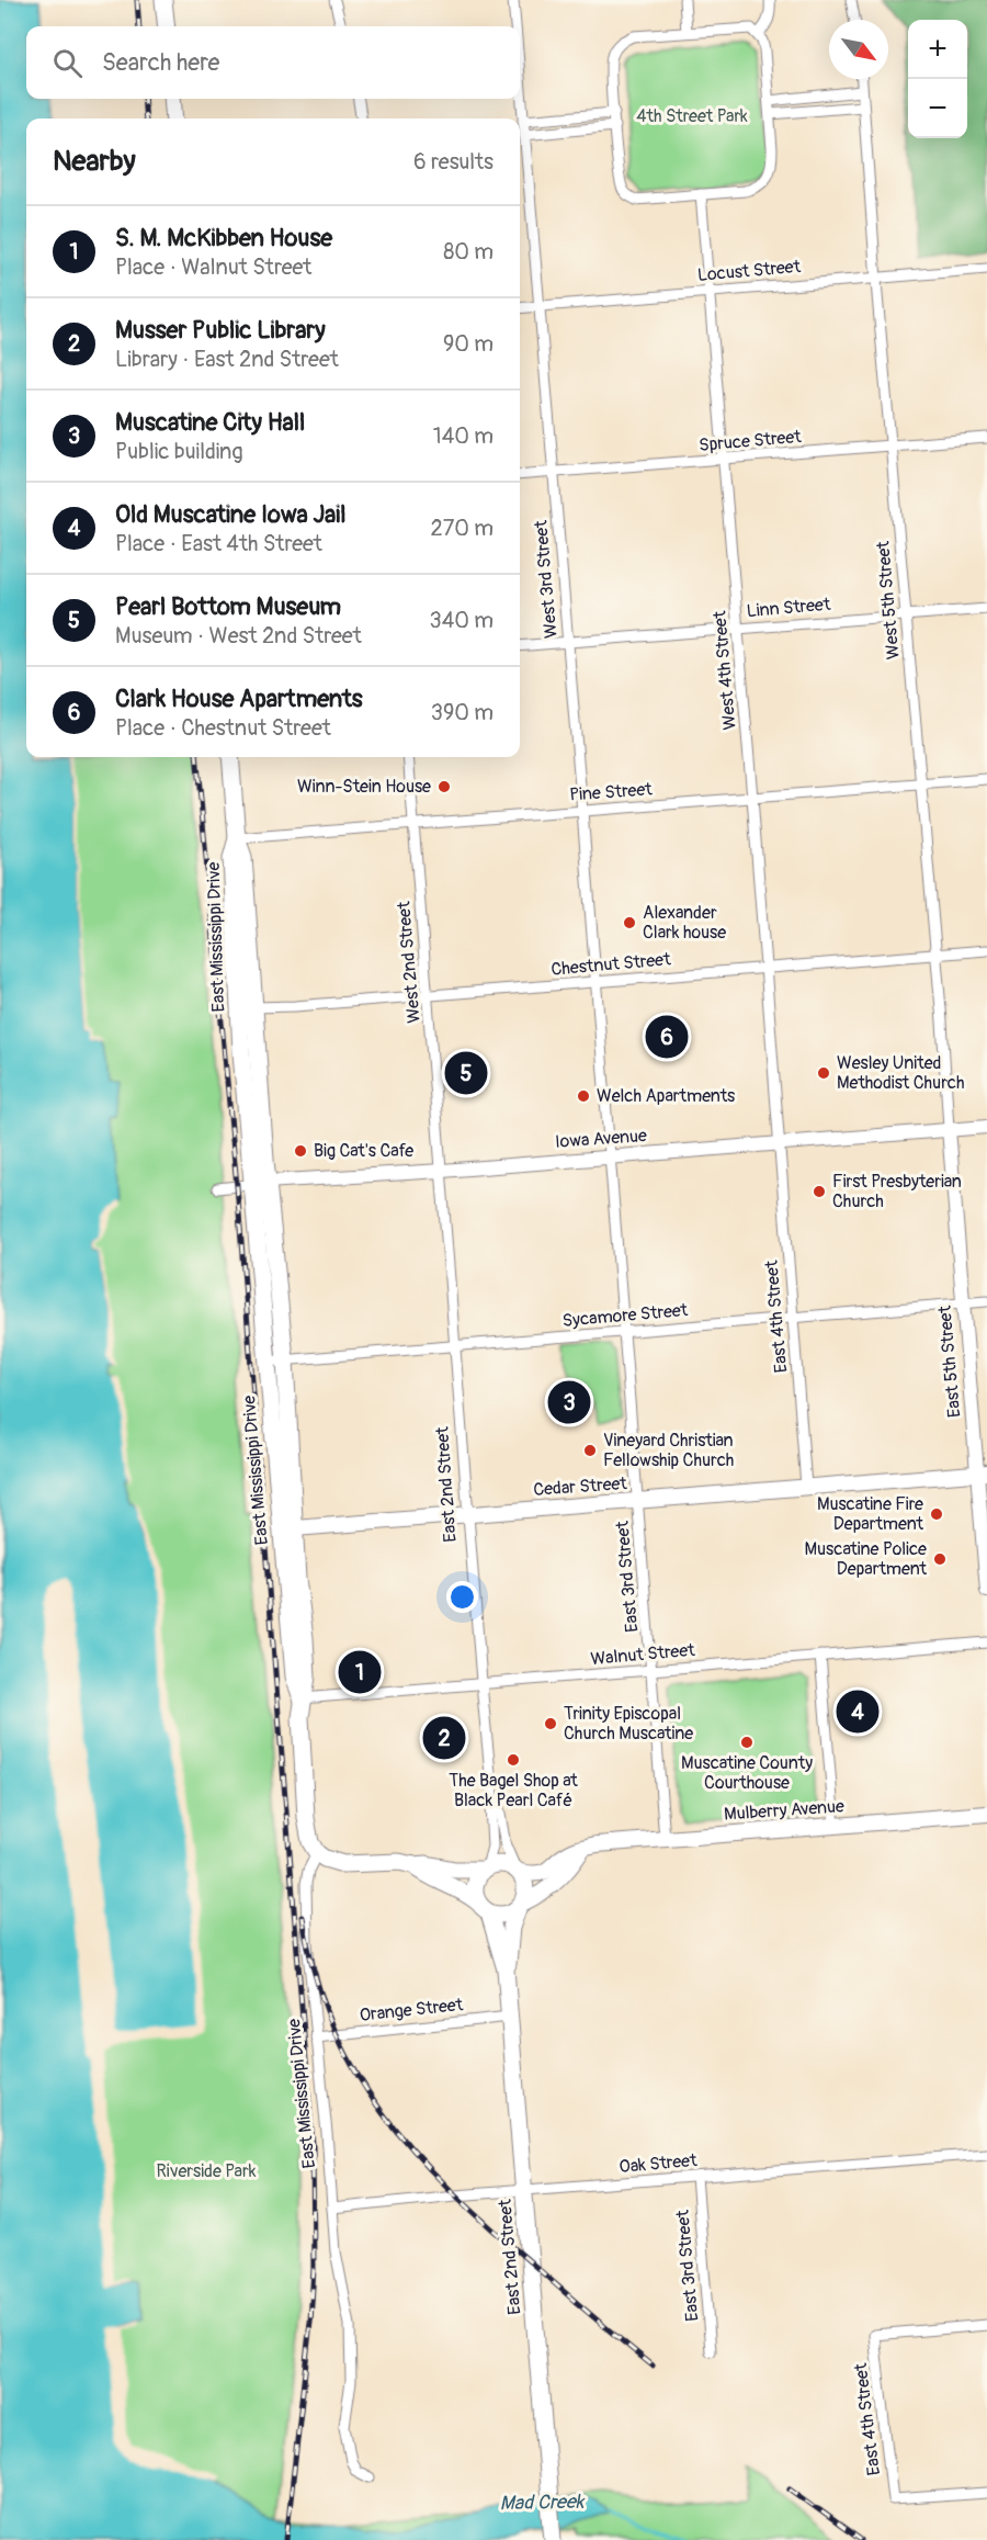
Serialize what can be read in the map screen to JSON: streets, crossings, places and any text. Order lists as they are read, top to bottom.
{
  "streets": {
    "main road": [
      "East Mississippi Drive",
      "East 2nd Street",
      "Cedar Street",
      "Mulberry Avenue"
    ],
    "street": [
      "Locust Street",
      "Spruce Street",
      "West 3rd Street",
      "West 5th Street",
      "Linn Street",
      "West 4th Street",
      "Pine Street",
      "West 2nd Street",
      "Chestnut Street",
      "Iowa Avenue",
      "Sycamore Street",
      "East 4th Street",
      "East 5th Street",
      "East 3rd Street",
      "Walnut Street",
      "Orange Street",
      "Oak Street"
    ]
  },
  "crossings": [
    ["Locust Street", "West 3rd Street"],
    ["Locust Street", "West 5th Street"],
    ["Locust Street", "West 4th Street"],
    ["Spruce Street", "West 3rd Street"],
    ["Spruce Street", "West 5th Street"],
    ["Spruce Street", "West 4th Street"],
    ["West 3rd Street", "Linn Street"],
    ["West 3rd Street", "Pine Street"],
    ["West 3rd Street", "Chestnut Street"],
    ["West 3rd Street", "Iowa Avenue"],
    ["West 3rd Street", "East 3rd Street"],
    ["West 5th Street", "Linn Street"],
    ["West 5th Street", "Pine Street"],
    ["West 5th Street", "Chestnut Street"],
    ["West 5th Street", "Iowa Avenue"],
    ["West 5th Street", "East 5th Street"],
    ["Linn Street", "West 4th Street"],
    ["West 4th Street", "Pine Street"],
    ["West 4th Street", "Chestnut Street"],
    ["West 4th Street", "Iowa Avenue"],
    ["West 4th Street", "East 4th Street"],
    ["Pine Street", "East Mississippi Drive"],
    ["Pine Street", "West 2nd Street"],
    ["East Mississippi Drive", "Chestnut Street"],
    ["East Mississippi Drive", "Iowa Avenue"],
    ["East Mississippi Drive", "Sycamore Street"],
    ["East Mississippi Drive", "Cedar Street"],
    ["East Mississippi Drive", "Walnut Street"],
    ["East Mississippi Drive", "Orange Street"],
    ["East Mississippi Drive", "Oak Street"],
    ["West 2nd Street", "Chestnut Street"],
    ["West 2nd Street", "Iowa Avenue"],
    ["West 2nd Street", "East 2nd Street"],
    ["Iowa Avenue", "East 4th Street"],
    ["Iowa Avenue", "East 5th Street"],
    ["Iowa Avenue", "East 2nd Street"],
    ["Iowa Avenue", "East 3rd Street"],
    ["Sycamore Street", "East 4th Street"],
    ["Sycamore Street", "East 5th Street"],
    ["Sycamore Street", "East 2nd Street"],
    ["Sycamore Street", "East 3rd Street"],
    ["East 4th Street", "Cedar Street"],
    ["East 5th Street", "Cedar Street"],
    ["East 2nd Street", "Cedar Street"],
    ["East 2nd Street", "Walnut Street"],
    ["East 2nd Street", "Mulberry Avenue"],
    ["East 2nd Street", "Orange Street"],
    ["East 2nd Street", "Oak Street"],
    ["Cedar Street", "East 3rd Street"],
    ["East 3rd Street", "Walnut Street"],
    ["East 3rd Street", "Mulberry Avenue"],
    ["East 3rd Street", "Oak Street"]
  ],
  "water": ["Mad Creek"],
  "parks": ["4th Street Park", "Riverside Park"],
  "places": [
    "Winn-Stein House",
    "Alexander Clark house",
    "Wesley United Methodist Church",
    "Welch Apartments",
    "Big Cat's Cafe",
    "First Presbyterian Church",
    "Vineyard Christian Fellowship Church",
    "Muscatine Fire Department",
    "Muscatine Police Department",
    "Trinity Episcopal Church Muscatine",
    "Muscatine County Courthouse",
    "The Bagel Shop at Black Pearl Café"
  ],
  "north": "bottom right",
  "page": {
    "map_buttons": ["+", "−"],
    "search": "Search here",
    "heading": ["Nearby", "6 results"],
    "list": [
      {
        "mark": "1",
        "name": "S. M. McKibben House",
        "note": "Place · Walnut Street",
        "value": "80 m"
      },
      {
        "mark": "2",
        "name": "Musser Public Library",
        "note": "Library · East 2nd Street",
        "value": "90 m"
      },
      {
        "mark": "3",
        "name": "Muscatine City Hall",
        "note": "Public building",
        "value": "140 m"
      },
      {
        "mark": "4",
        "name": "Old Muscatine Iowa Jail",
        "note": "Place · East 4th Street",
        "value": "270 m"
      },
      {
        "mark": "5",
        "name": "Pearl Bottom Museum",
        "note": "Museum · West 2nd Street",
        "value": "340 m"
      },
      {
        "mark": "6",
        "name": "Clark House Apartments",
        "note": "Place · Chestnut Street",
        "value": "390 m"
      }
    ],
    "pins": [
      "6",
      "5",
      "3",
      "1",
      "4",
      "2"
    ]
  }
}
